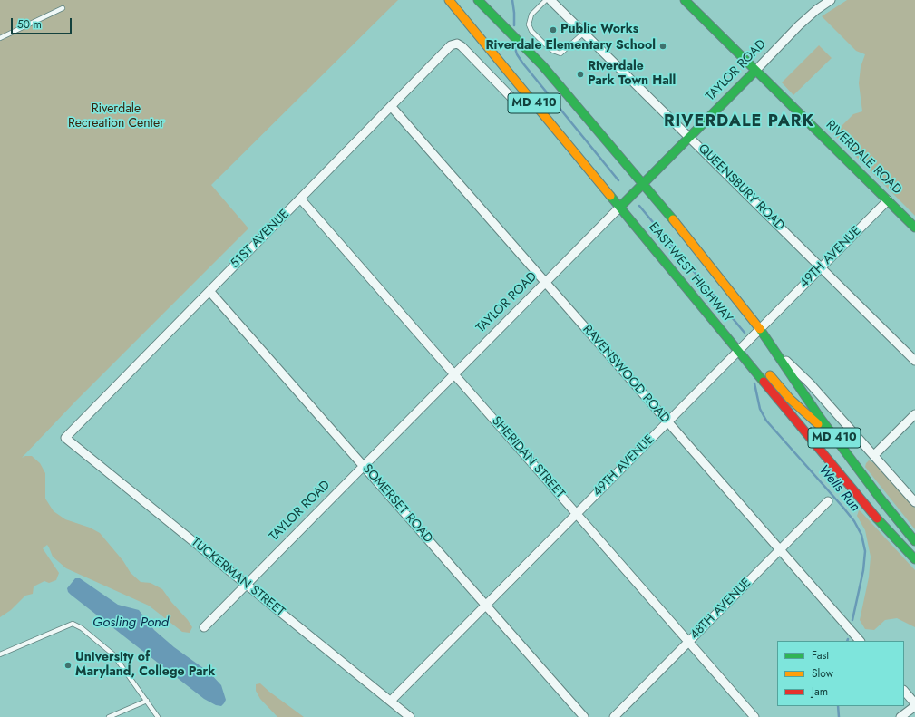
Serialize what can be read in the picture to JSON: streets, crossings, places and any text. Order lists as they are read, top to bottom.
{
  "streets": {
    "main road": [
      "TAYLOR ROAD",
      "MD 410",
      "RIVERDALE ROAD",
      "EAST-WEST HIGHWAY"
    ],
    "street": [
      "QUEENSBURY ROAD",
      "51ST AVENUE",
      "49TH AVENUE",
      "RAVENSWOOD ROAD",
      "SHERIDAN STREET",
      "SOMERSET ROAD",
      "TUCKERMAN STREET",
      "48TH AVENUE"
    ]
  },
  "crossings": [
    ["TAYLOR ROAD", "RIVERDALE ROAD"],
    ["TAYLOR ROAD", "QUEENSBURY ROAD"],
    ["TAYLOR ROAD", "EAST-WEST HIGHWAY"],
    ["TAYLOR ROAD", "RAVENSWOOD ROAD"],
    ["TAYLOR ROAD", "SHERIDAN STREET"],
    ["TAYLOR ROAD", "SOMERSET ROAD"],
    ["TAYLOR ROAD", "TUCKERMAN STREET"],
    ["RIVERDALE ROAD", "49TH AVENUE"],
    ["QUEENSBURY ROAD", "49TH AVENUE"],
    ["51ST AVENUE", "RAVENSWOOD ROAD"],
    ["51ST AVENUE", "SHERIDAN STREET"],
    ["51ST AVENUE", "SOMERSET ROAD"],
    ["51ST AVENUE", "TUCKERMAN STREET"],
    ["49TH AVENUE", "EAST-WEST HIGHWAY"],
    ["49TH AVENUE", "RAVENSWOOD ROAD"],
    ["49TH AVENUE", "SHERIDAN STREET"],
    ["49TH AVENUE", "SOMERSET ROAD"],
    ["49TH AVENUE", "TUCKERMAN STREET"],
    ["RAVENSWOOD ROAD", "48TH AVENUE"],
    ["SHERIDAN STREET", "48TH AVENUE"]
  ],
  "districts": ["RIVERDALE PARK"],
  "water": ["Wells Run", "Gosling Pond"],
  "parks": ["Riverdale Recreation Center"],
  "places": [
    "Public Works",
    "Riverdale Elementary School",
    "Riverdale Park Town Hall",
    "University of Maryland, College Park"
  ],
  "legend": ["Fast", "Slow", "Jam"],
  "scale_bar": "50 m"
}
